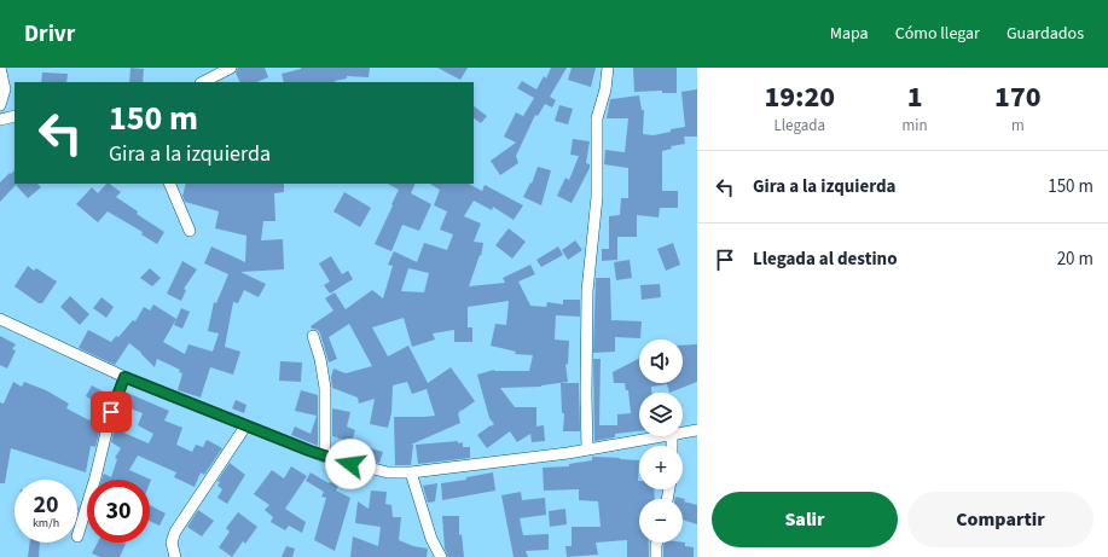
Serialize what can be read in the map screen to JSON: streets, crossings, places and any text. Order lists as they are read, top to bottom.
{
  "page": {
    "header": "Drivr",
    "nav": ["Mapa", "Cómo llegar", "Guardados"],
    "eta": [
      "19:20",
      "Llegada",
      "1",
      "min",
      "170",
      "m"
    ],
    "turn": ["150 m", "Gira a la izquierda"],
    "list": [
      {
        "name": "Gira a la izquierda",
        "value": "150 m"
      },
      {
        "name": "Llegada al destino",
        "value": "20 m"
      }
    ],
    "map_buttons": ["+", "−"],
    "speed": "20 km/h",
    "limit": "30",
    "buttons": ["Salir", "Compartir"]
  }
}
